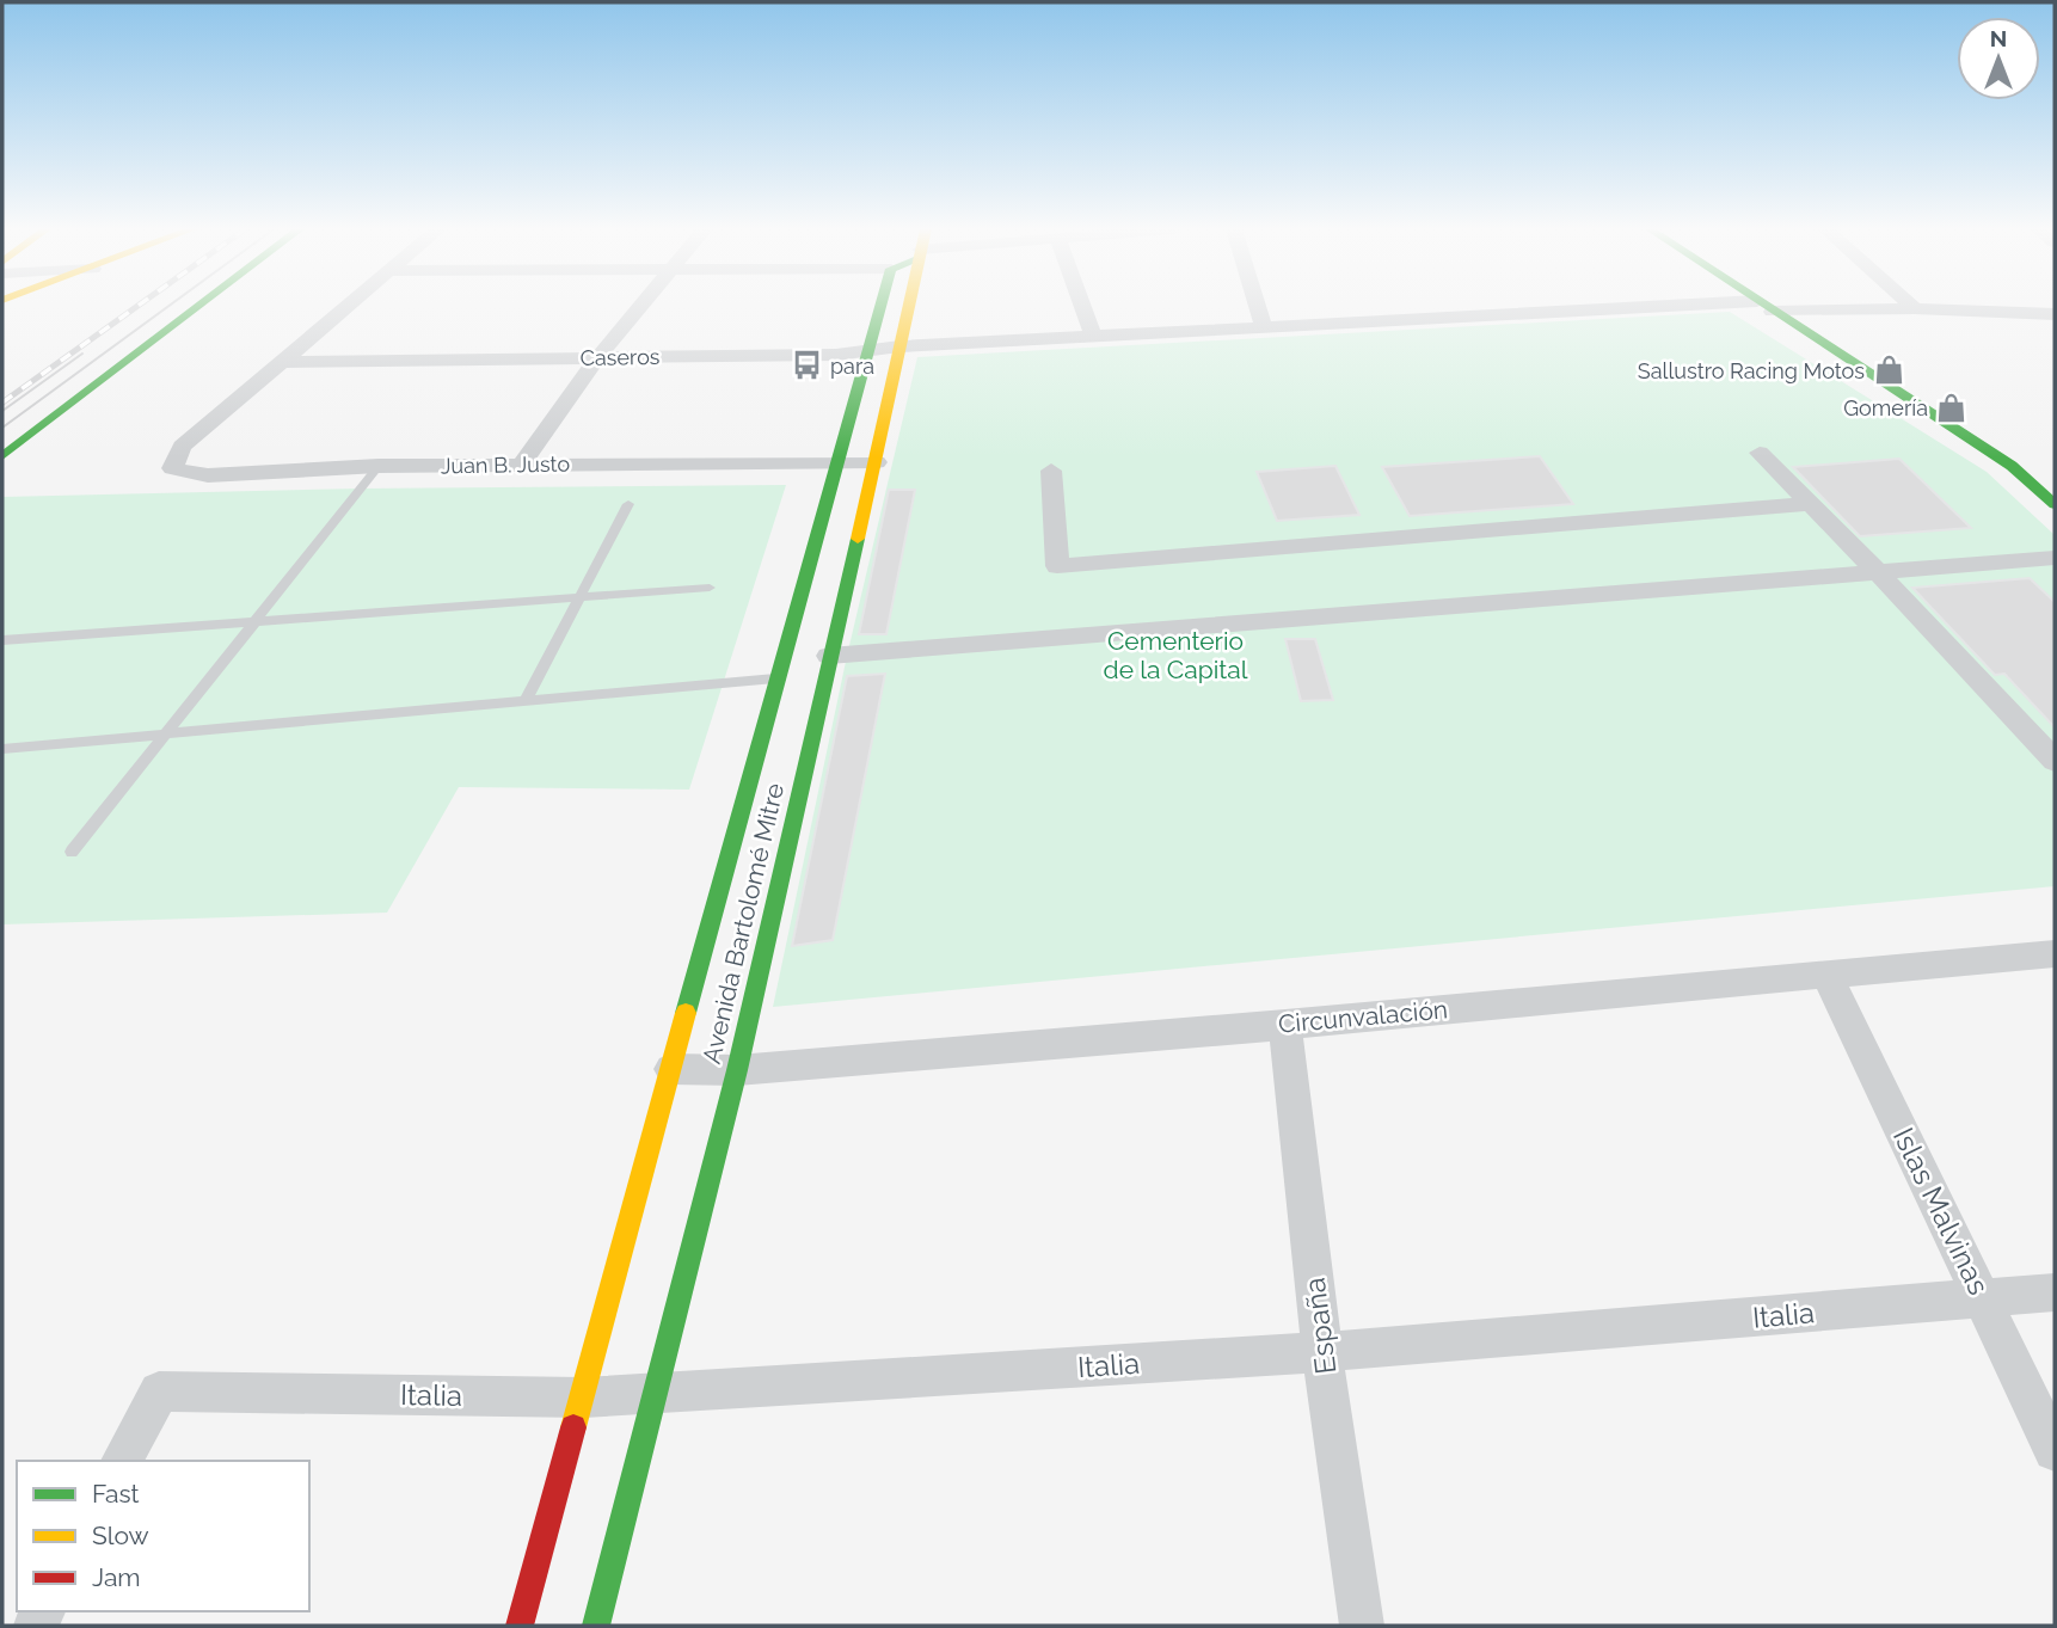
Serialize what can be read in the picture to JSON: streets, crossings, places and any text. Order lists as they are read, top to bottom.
{
  "streets": {
    "street": [
      "Caseros",
      "Juan B. Justo",
      "Avenida Bartolomé Mitre",
      "Circunvalación",
      "Islas Malvinas",
      "Italia",
      "España"
    ]
  },
  "crossings": [
    ["Caseros", "Juan B. Justo"],
    ["Caseros", "Avenida Bartolomé Mitre"],
    ["Juan B. Justo", "Avenida Bartolomé Mitre"],
    ["Avenida Bartolomé Mitre", "Circunvalación"],
    ["Avenida Bartolomé Mitre", "Italia"],
    ["Circunvalación", "Islas Malvinas"],
    ["Circunvalación", "España"],
    ["Islas Malvinas", "Italia"],
    ["Italia", "España"]
  ],
  "parks": ["Cementerio de la Capital"],
  "places": {
    "bus stop": ["para"],
    "shop": ["Sallustro Racing Motos", "Gomería"]
  },
  "legend": ["Fast", "Slow", "Jam"],
  "north": "top"
}
